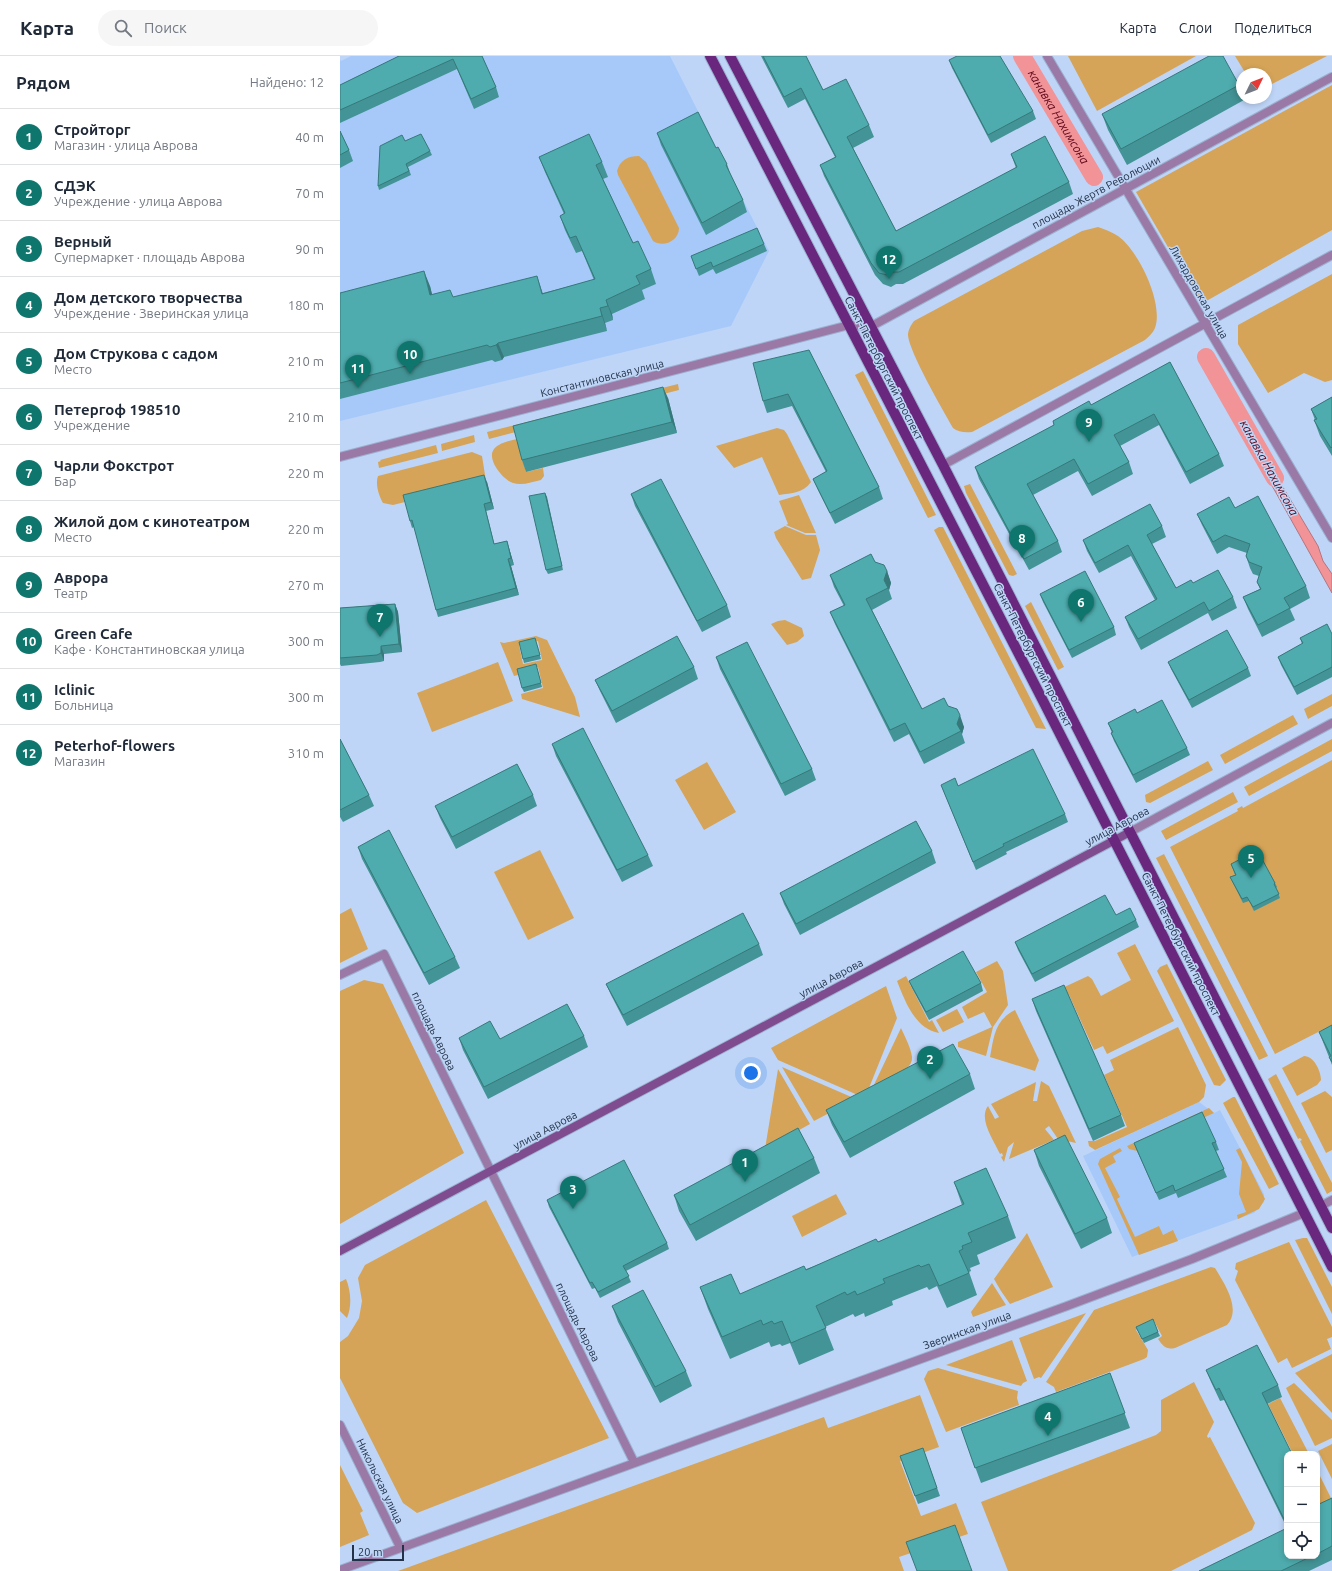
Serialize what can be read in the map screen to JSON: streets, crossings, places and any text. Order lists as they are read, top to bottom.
{
  "streets": {
    "main road": ["Санкт-Петербургский проспект"],
    "street": [
      "площадь Жертв Революции",
      "Лихардовская улица",
      "Константиновская улица",
      "улица Аврова",
      "площадь Аврова",
      "Зверинская улица",
      "Никольская улица"
    ]
  },
  "crossings": [
    ["площадь Жертв Революции", "Лихардовская улица"],
    ["площадь Жертв Революции", "Санкт-Петербургский проспект"],
    ["площадь Жертв Революции", "Константиновская улица"],
    ["Санкт-Петербургский проспект", "Константиновская улица"],
    ["Санкт-Петербургский проспект", "улица Аврова"],
    ["Санкт-Петербургский проспект", "Зверинская улица"],
    ["улица Аврова", "площадь Аврова"],
    ["площадь Аврова", "Зверинская улица"]
  ],
  "water": ["канавка Нахимсона"],
  "scale_bar": "20 m",
  "north": "top right",
  "page": {
    "header": "Карта",
    "search": "Поиск",
    "nav": ["Карта", "Слои", "Поделиться"],
    "heading": ["Рядом", "Найдено: 12"],
    "list": [
      {
        "mark": "1",
        "name": "Стройторг",
        "note": "Магазин · улица Аврова",
        "value": "40 m"
      },
      {
        "mark": "2",
        "name": "СДЭК",
        "note": "Учреждение · улица Аврова",
        "value": "70 m"
      },
      {
        "mark": "3",
        "name": "Верный",
        "note": "Супермаркет · площадь Аврова",
        "value": "90 m"
      },
      {
        "mark": "4",
        "name": "Дом детского творчества",
        "note": "Учреждение · Зверинская улица",
        "value": "180 m"
      },
      {
        "mark": "5",
        "name": "Дом Струкова с садом",
        "note": "Место",
        "value": "210 m"
      },
      {
        "mark": "6",
        "name": "Петергоф 198510",
        "note": "Учреждение",
        "value": "210 m"
      },
      {
        "mark": "7",
        "name": "Чарли Фокстрот",
        "note": "Бар",
        "value": "220 m"
      },
      {
        "mark": "8",
        "name": "Жилой дом с кинотеатром",
        "note": "Место",
        "value": "220 m"
      },
      {
        "mark": "9",
        "name": "Аврора",
        "note": "Театр",
        "value": "270 m"
      },
      {
        "mark": "10",
        "name": "Green Cafe",
        "note": "Кафе · Константиновская улица",
        "value": "300 m"
      },
      {
        "mark": "11",
        "name": "Iclinic",
        "note": "Больница",
        "value": "300 m"
      },
      {
        "mark": "12",
        "name": "Peterhof-flowers",
        "note": "Магазин",
        "value": "310 m"
      }
    ],
    "pins": [
      "12",
      "10",
      "11",
      "9",
      "8",
      "6",
      "7",
      "5",
      "2",
      "1",
      "3",
      "4"
    ],
    "map_buttons": ["+", "−"],
    "scale": "20 m"
  }
}
